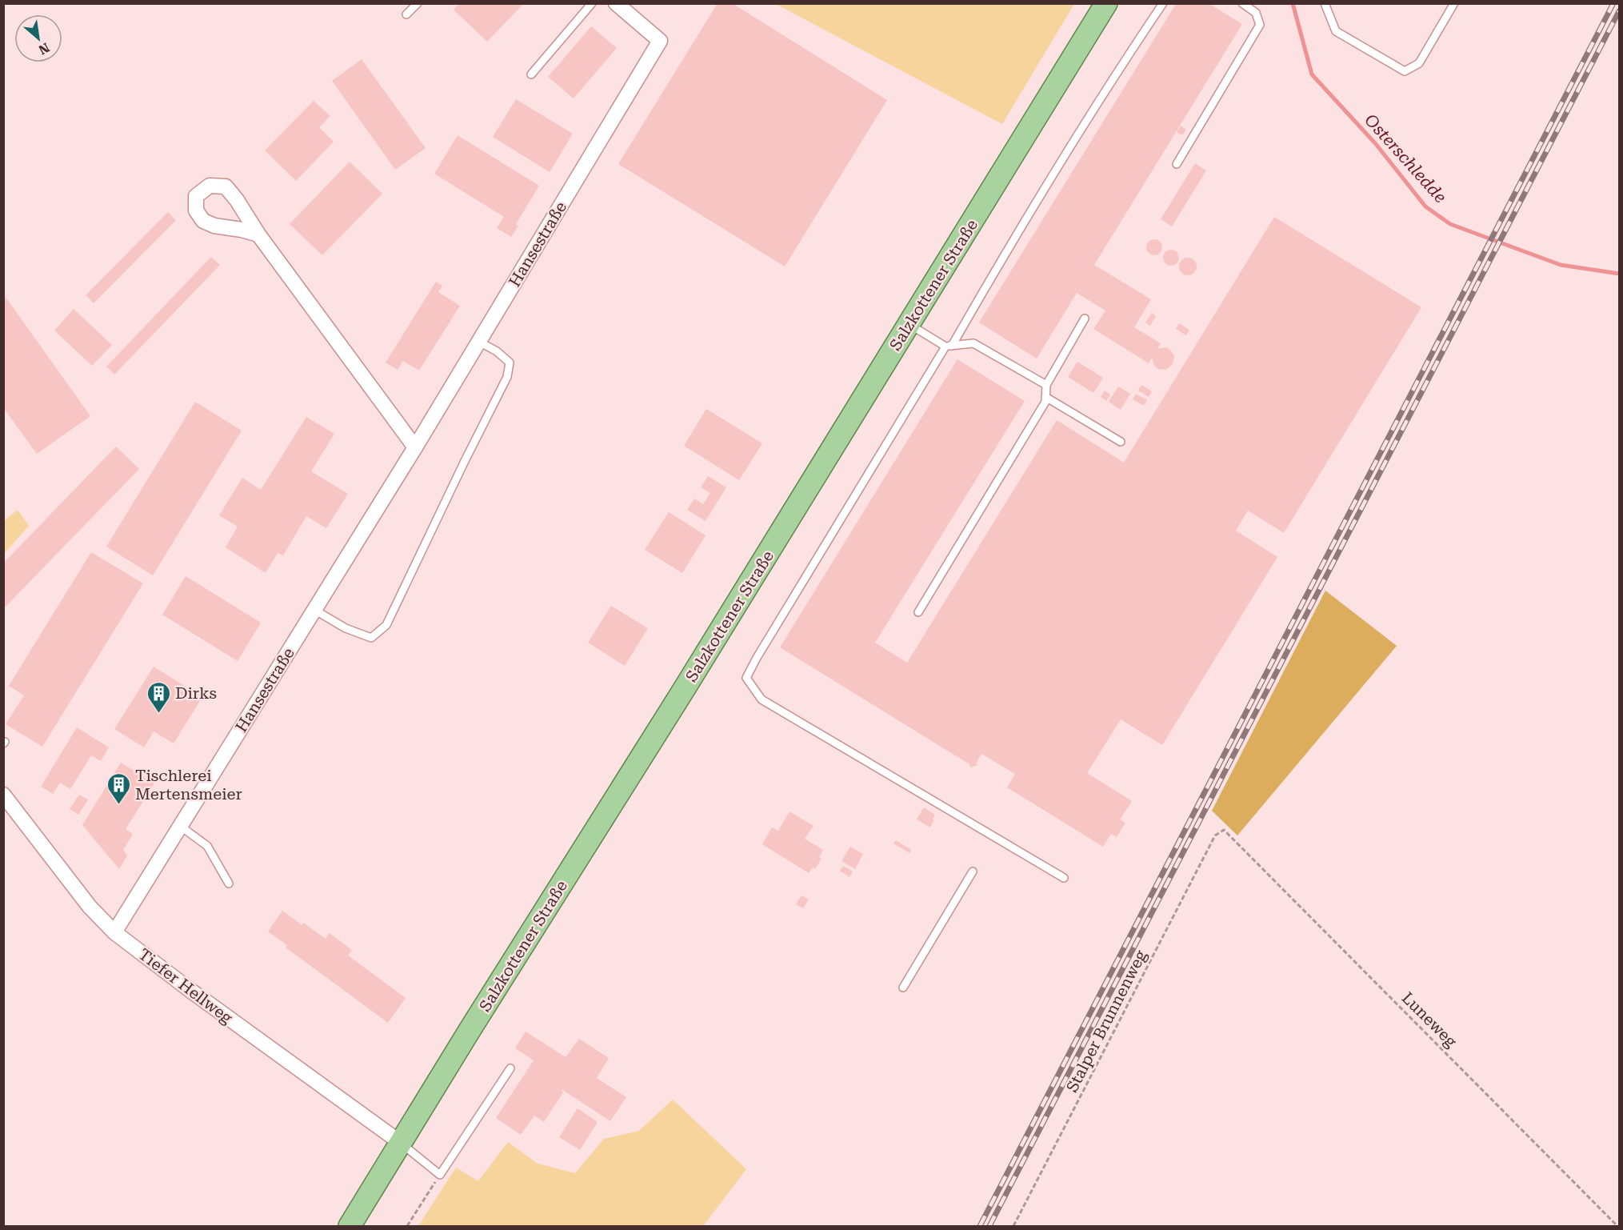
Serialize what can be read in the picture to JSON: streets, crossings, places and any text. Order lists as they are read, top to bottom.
{
  "streets": {
    "main road": ["Salzkottener Straße"],
    "street": ["Hansestraße", "Tiefer Hellweg"],
    "path": ["Luneweg", "Stalper Brunnenweg"]
  },
  "crossings": [
    ["Hansestraße", "Tiefer Hellweg"],
    ["Salzkottener Straße", "Tiefer Hellweg"],
    ["Luneweg", "Stalper Brunnenweg"]
  ],
  "water": ["Osterschledde"],
  "places": {
    "building": ["Dirks", "Tischlerei Mertensmeier"]
  },
  "north": "bottom right"
}
